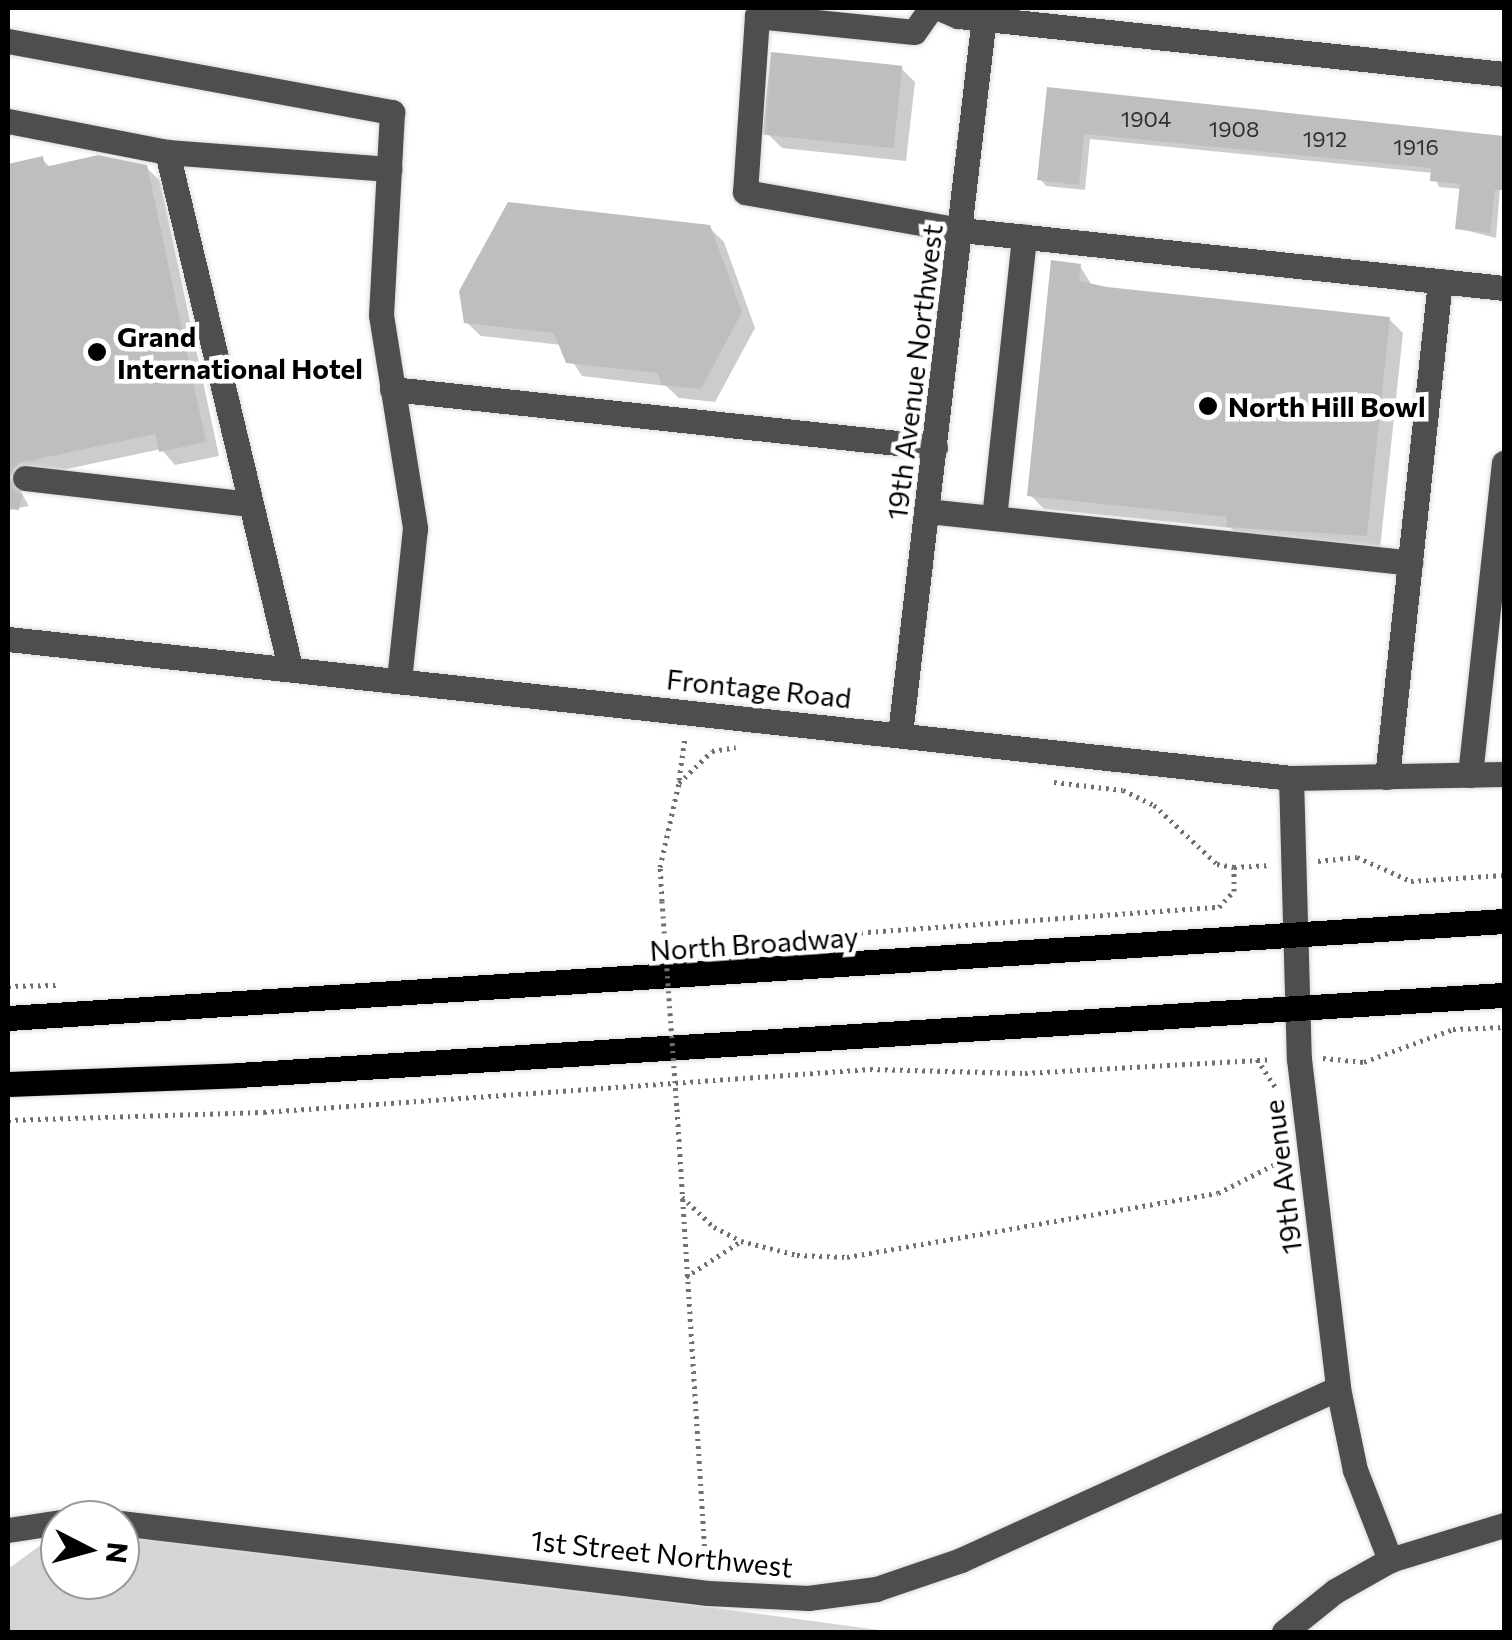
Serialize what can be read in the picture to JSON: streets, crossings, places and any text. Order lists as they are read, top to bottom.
{
  "streets": {
    "main road": ["North Broadway"],
    "street": [
      "19th Avenue Northwest",
      "Frontage Road",
      "19th Avenue",
      "1st Street Northwest"
    ]
  },
  "crossings": [
    ["19th Avenue Northwest", "Frontage Road"],
    ["Frontage Road", "19th Avenue"],
    ["North Broadway", "19th Avenue"],
    ["19th Avenue", "1st Street Northwest"]
  ],
  "places": ["Grand International Hotel", "North Hill Bowl"],
  "house_numbers": [
    "1904",
    "1908",
    "1912",
    "1916"
  ],
  "north": "right"
}
